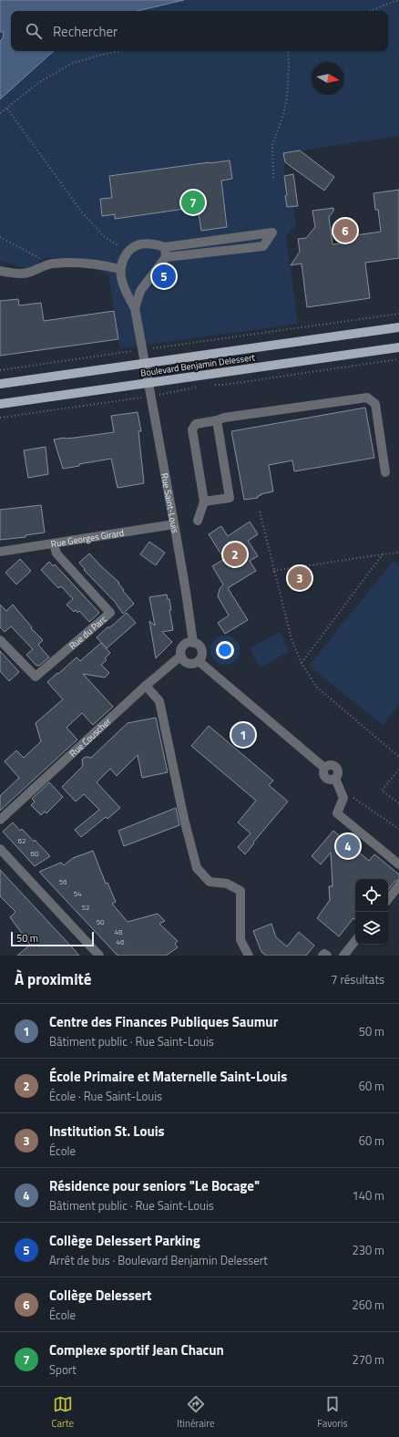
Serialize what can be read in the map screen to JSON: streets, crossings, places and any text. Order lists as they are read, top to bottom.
{
  "streets": {
    "main road": ["Boulevard Benjamin Delessert"],
    "street": [
      "Rue Saint-Louis",
      "Rue Georges Girard",
      "Rue du Parc",
      "Rue Couscher"
    ]
  },
  "crossings": [
    ["Boulevard Benjamin Delessert", "Rue Saint-Louis"],
    ["Rue Saint-Louis", "Rue Georges Girard"],
    ["Rue Saint-Louis", "Rue Couscher"],
    ["Rue Georges Girard", "Rue du Parc"]
  ],
  "house_numbers": [
    "62",
    "60",
    "56",
    "54",
    "52",
    "50",
    "48",
    "46"
  ],
  "scale_bar": "50 m",
  "north": "right",
  "page": {
    "search": "Rechercher",
    "pins": [
      "7",
      "6",
      "5",
      "2",
      "3",
      "1",
      "4"
    ],
    "scale": "50 m",
    "heading": ["À proximité", "7 résultats"],
    "list": [
      {
        "mark": "1",
        "name": "Centre des Finances Publiques Saumur",
        "note": "Bâtiment public · Rue Saint-Louis",
        "value": "50 m"
      },
      {
        "mark": "2",
        "name": "École Primaire et Maternelle Saint-Louis",
        "note": "École · Rue Saint-Louis",
        "value": "60 m"
      },
      {
        "mark": "3",
        "name": "Institution St. Louis",
        "note": "École",
        "value": "60 m"
      },
      {
        "mark": "4",
        "name": "Résidence pour seniors \"Le Bocage\"",
        "note": "Bâtiment public · Rue Saint-Louis",
        "value": "140 m"
      },
      {
        "mark": "5",
        "name": "Collège Delessert Parking",
        "note": "Arrêt de bus · Boulevard Benjamin Delessert",
        "value": "230 m"
      },
      {
        "mark": "6",
        "name": "Collège Delessert",
        "note": "École",
        "value": "260 m"
      },
      {
        "mark": "7",
        "name": "Complexe sportif Jean Chacun",
        "note": "Sport",
        "value": "270 m"
      }
    ],
    "nav": ["Carte", "Itinéraire", "Favoris"]
  }
}
